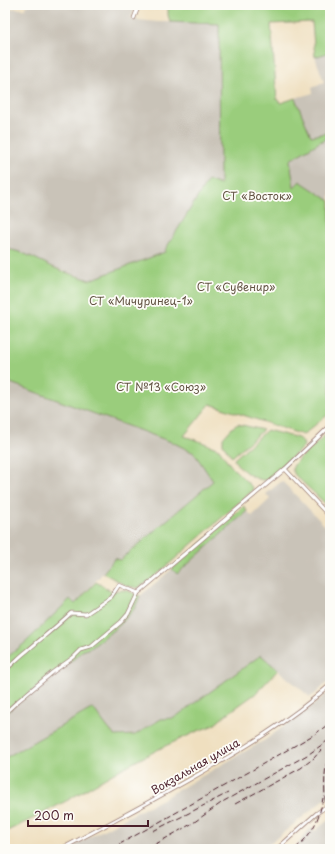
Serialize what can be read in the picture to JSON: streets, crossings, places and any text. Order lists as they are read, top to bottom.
{
  "streets": {
    "street": ["Вокзальная улица"]
  },
  "parks": [
    "СТ «Восток»",
    "СТ «Сувенир»",
    "СТ «Мичуринец-1»",
    "СТ №13 «Союз»"
  ],
  "scale_bar": "200 m"
}
